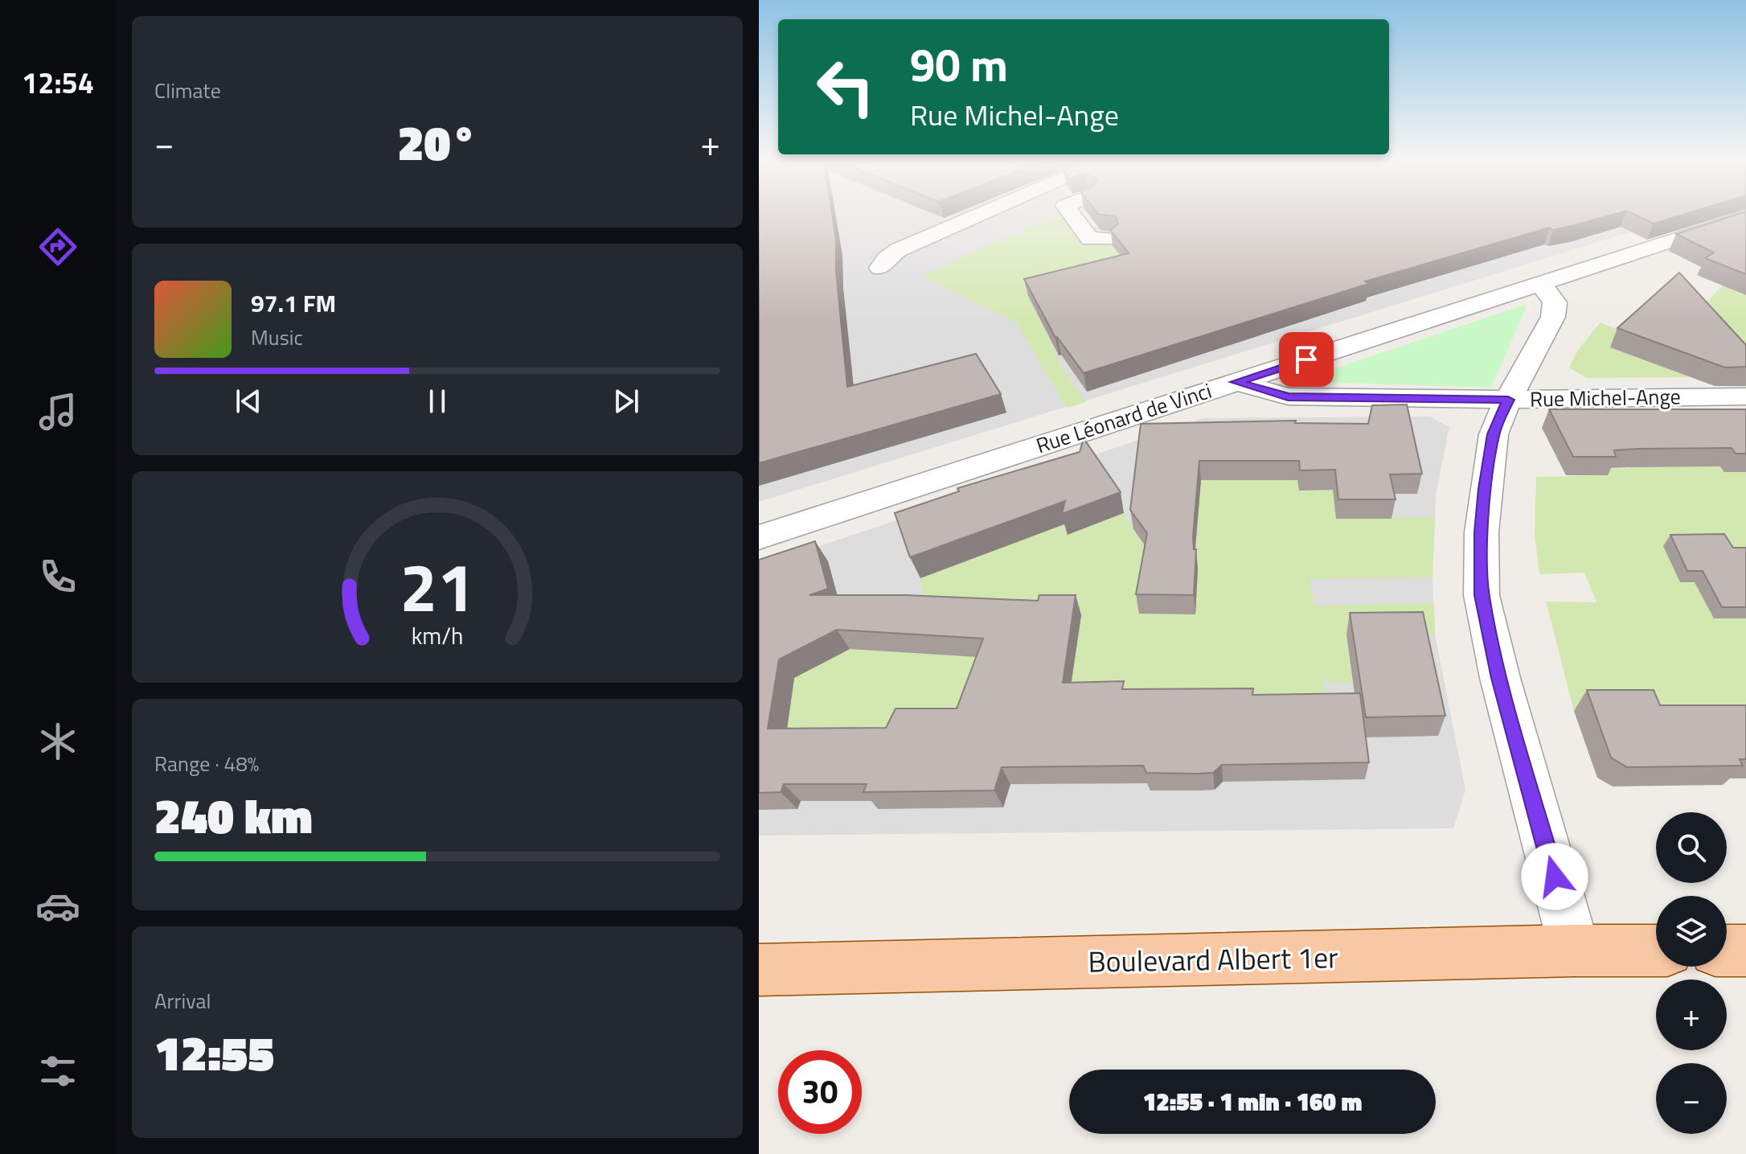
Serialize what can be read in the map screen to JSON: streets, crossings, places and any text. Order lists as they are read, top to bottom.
{
  "streets": {
    "main road": ["Boulevard Albert 1er"],
    "street": ["Rue Michel-Ange", "Rue Léonard de Vinci"]
  },
  "crossings": [
    ["Rue Michel-Ange", "Rue Léonard de Vinci"]
  ],
  "page": {
    "tabs": "12:54",
    "tile": [
      "Climate",
      ["Range · 48%", "240 km"],
      ["Arrival", "12:55"]
    ],
    "turn": ["90 m", "Rue Michel-Ange"],
    "heat": ["−", "20°", "+"],
    "song": ["97.1 FM", "Music"],
    "map_buttons": ["+", "−"],
    "limit": "30",
    "trip": "12:55 · 1 min · 160 m",
    "gauge": ["21", "km/h"]
  }
}
